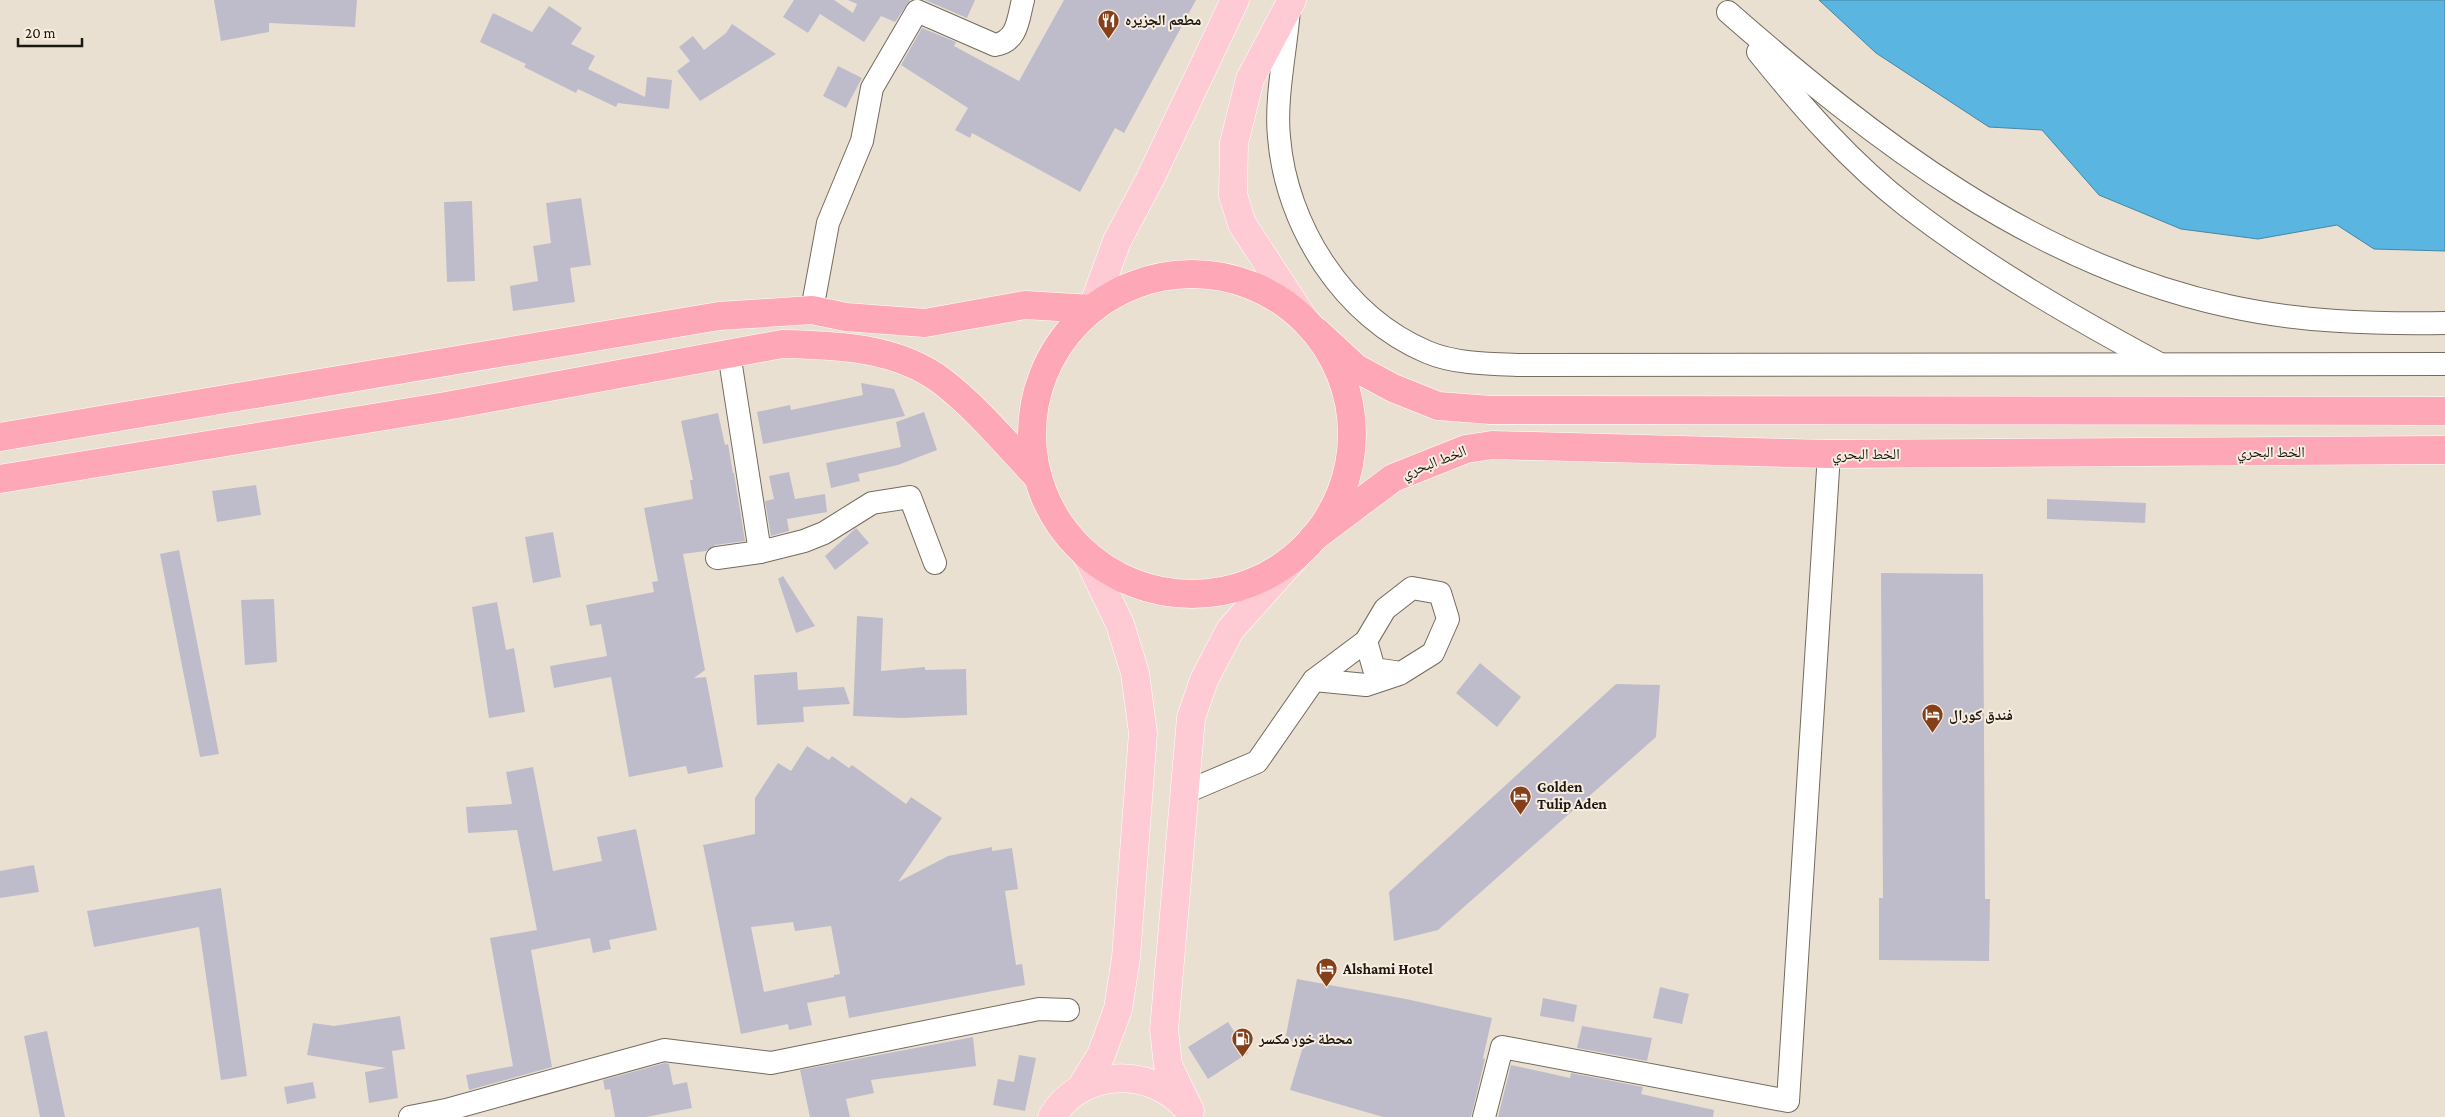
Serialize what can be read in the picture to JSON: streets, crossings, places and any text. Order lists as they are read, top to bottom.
{
  "streets": {
    "highway": ["الخط البحري"]
  },
  "places": {
    "restaurant": ["مطعم الجزيره"],
    "hotel": ["فندق كورال", "Golden Tulip Aden", "Alshami Hotel"],
    "fuel station": ["محطة خور مكسر"]
  },
  "scale_bar": "20 m"
}
